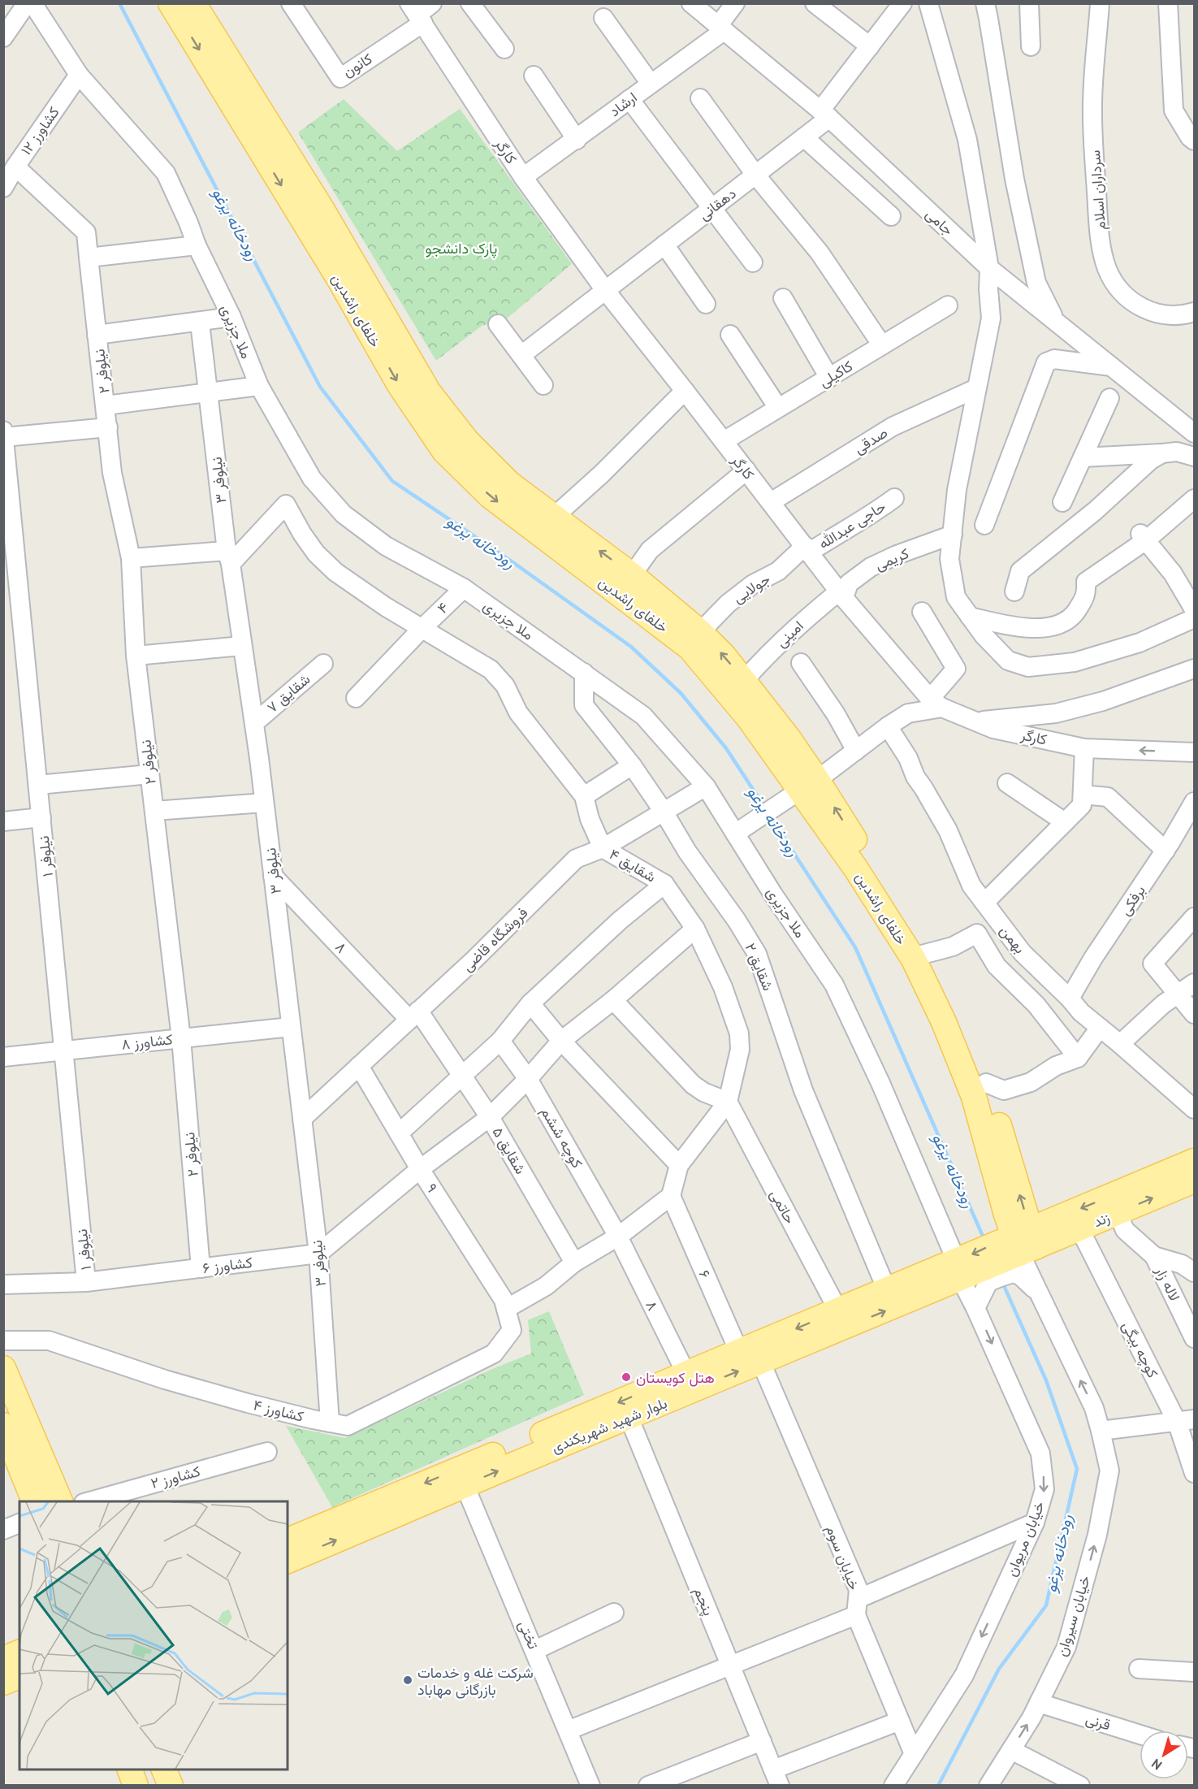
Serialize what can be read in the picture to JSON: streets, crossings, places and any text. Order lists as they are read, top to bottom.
{
  "streets": {
    "main road": ["خلفای راشدین", "زند", "بلوار شهید شهریکندی"],
    "street": [
      "کانون",
      "ارشاد",
      "کشاورز ۱۲",
      "کارگر",
      "سرداران اسلام",
      "دهقانی",
      "جامی",
      "ملا جزیری",
      "نیلوفر ۲",
      "کاکیلی",
      "صدقی",
      "نیلوفر ۳",
      "حاجی عبدالله",
      "کریمی",
      "جولایی",
      "۴",
      "امینی",
      "شقایق ۷",
      "نیلوفر ۱",
      "شقایق ۴",
      "برفکی",
      "فروشگاه قاضی",
      "بهمن",
      "۸",
      "شقایق ۲",
      "کشاورز ۸",
      "کوچه ششم",
      "شقایق ۵",
      "۹",
      "حاتمی",
      "کشاورز ۶",
      "۶",
      "لاله زار",
      "کوچه بیگی",
      "کشاورز ۴",
      "کشاورز ۲",
      "خیابان مریوان",
      "خیابان سوم",
      "پنجم",
      "خیابان سیروان",
      "تختی",
      "قرنی"
    ]
  },
  "crossings": [
    ["کانون", "کارگر"],
    ["ارشاد", "کارگر"],
    ["ارشاد", "جامی"],
    ["کشاورز ۱۲", "ملا جزیری"],
    ["کشاورز ۱۲", "نیلوفر ۲"],
    ["کارگر", "دهقانی"],
    ["کارگر", "کاکیلی"],
    ["کارگر", "صدقی"],
    ["کارگر", "حاجی عبدالله"],
    ["کارگر", "کریمی"],
    ["کارگر", "جولایی"],
    ["کارگر", "امینی"],
    ["دهقانی", "جامی"],
    ["خلفای راشدین", "زند"],
    ["خلفای راشدین", "خیابان سیروان"],
    ["ملا جزیری", "۴"],
    ["ملا جزیری", "فروشگاه قاضی"],
    ["ملا جزیری", "شقایق ۲"],
    ["ملا جزیری", "بلوار شهید شهریکندی"],
    ["ملا جزیری", "خیابان مریوان"],
    ["نیلوفر ۲", "کشاورز ۸"],
    ["نیلوفر ۲", "کشاورز ۶"],
    ["نیلوفر ۳", "شقایق ۷"],
    ["نیلوفر ۳", "شقایق ۴"],
    ["نیلوفر ۳", "فروشگاه قاضی"],
    ["نیلوفر ۳", "۸"],
    ["نیلوفر ۳", "کشاورز ۸"],
    ["نیلوفر ۳", "کشاورز ۶"],
    ["نیلوفر ۳", "کشاورز ۴"],
    ["حاجی عبدالله", "جولایی"],
    ["کریمی", "امینی"],
    ["۴", "شقایق ۴"],
    ["نیلوفر ۱", "کشاورز ۸"],
    ["نیلوفر ۱", "کشاورز ۶"],
    ["شقایق ۴", "فروشگاه قاضی"],
    ["شقایق ۴", "حاتمی"],
    ["شقایق ۴", "۶"],
    ["برفکی", "بهمن"],
    ["فروشگاه قاضی", "۸"],
    ["فروشگاه قاضی", "شقایق ۲"],
    ["فروشگاه قاضی", "شقایق ۵"],
    ["فروشگاه قاضی", "۹"],
    ["۸", "کوچه ششم"],
    ["۸", "شقایق ۵"],
    ["۸", "بلوار شهید شهریکندی"],
    ["شقایق ۲", "بلوار شهید شهریکندی"],
    ["۹", "کشاورز ۴"],
    ["حاتمی", "بلوار شهید شهریکندی"],
    ["زند", "کوچه بیگی"],
    ["زند", "خیابان سیروان"],
    ["۶", "بلوار شهید شهریکندی"],
    ["بلوار شهید شهریکندی", "خیابان مریوان"],
    ["بلوار شهید شهریکندی", "خیابان سوم"],
    ["بلوار شهید شهریکندی", "پنجم"],
    ["بلوار شهید شهریکندی", "تختی"],
    ["خیابان مریوان", "خیابان سوم"],
    ["خیابان سیروان", "قرنی"]
  ],
  "one_way": ["خیابان مریوان", "خیابان سیروان"],
  "water": ["رودخانه یرغو"],
  "parks": ["پارک دانشجو"],
  "places": ["هتل کویستان", "شرکت غله و خدمات بازرگانی مهاباد"],
  "north": "bottom left"
}
